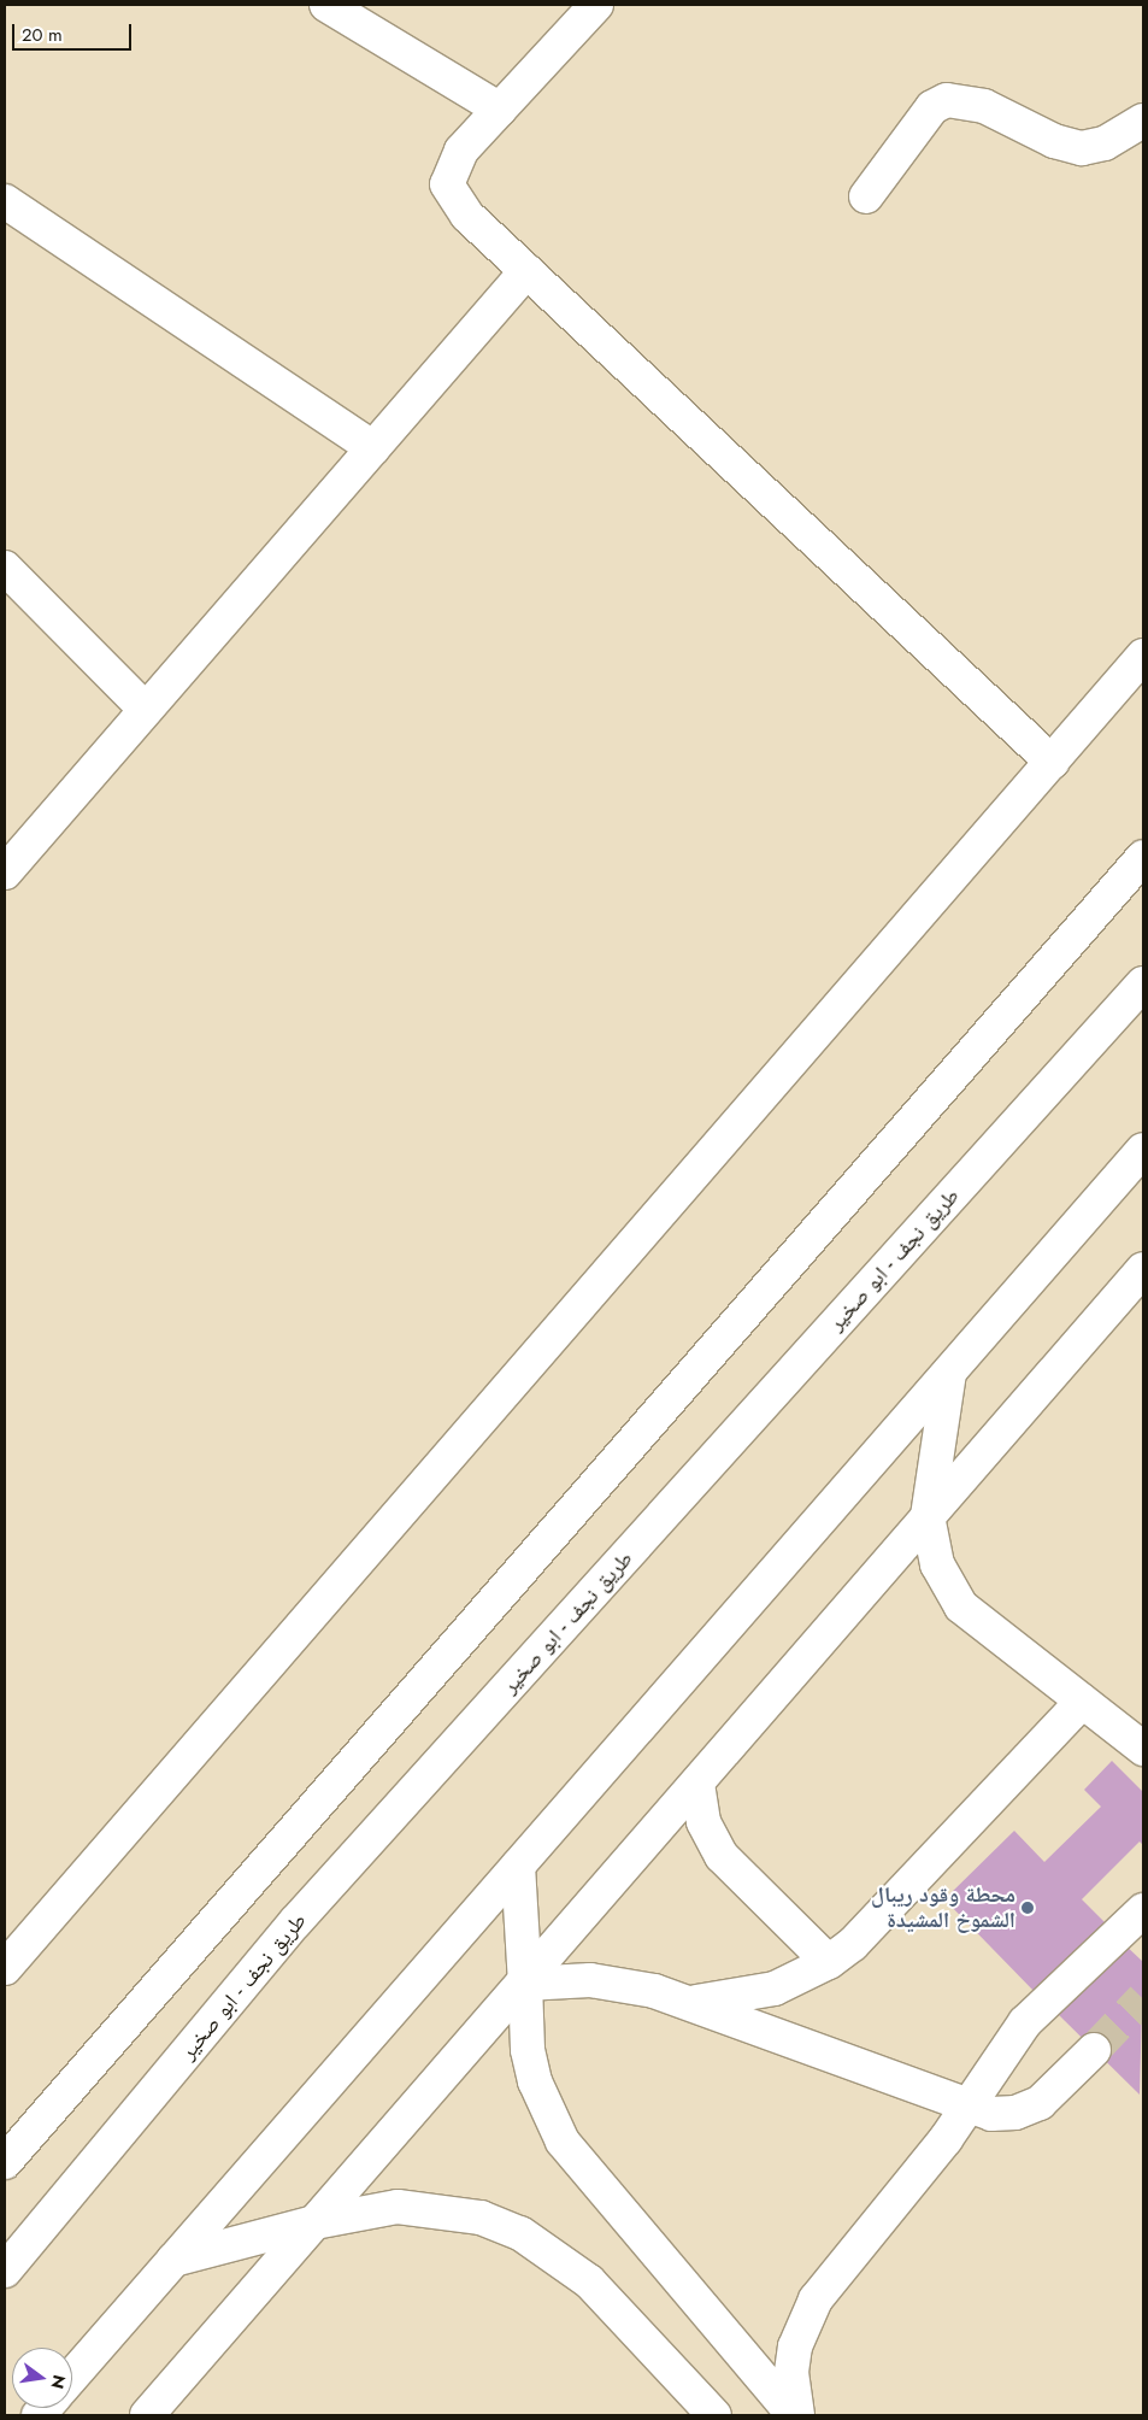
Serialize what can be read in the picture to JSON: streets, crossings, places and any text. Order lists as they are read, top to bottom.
{
  "streets": {
    "main road": ["طريق نجف - ابو صخير"]
  },
  "places": ["محطة وقود ريبال الشموخ المشيدة"],
  "scale_bar": "20 m",
  "north": "right"
}
